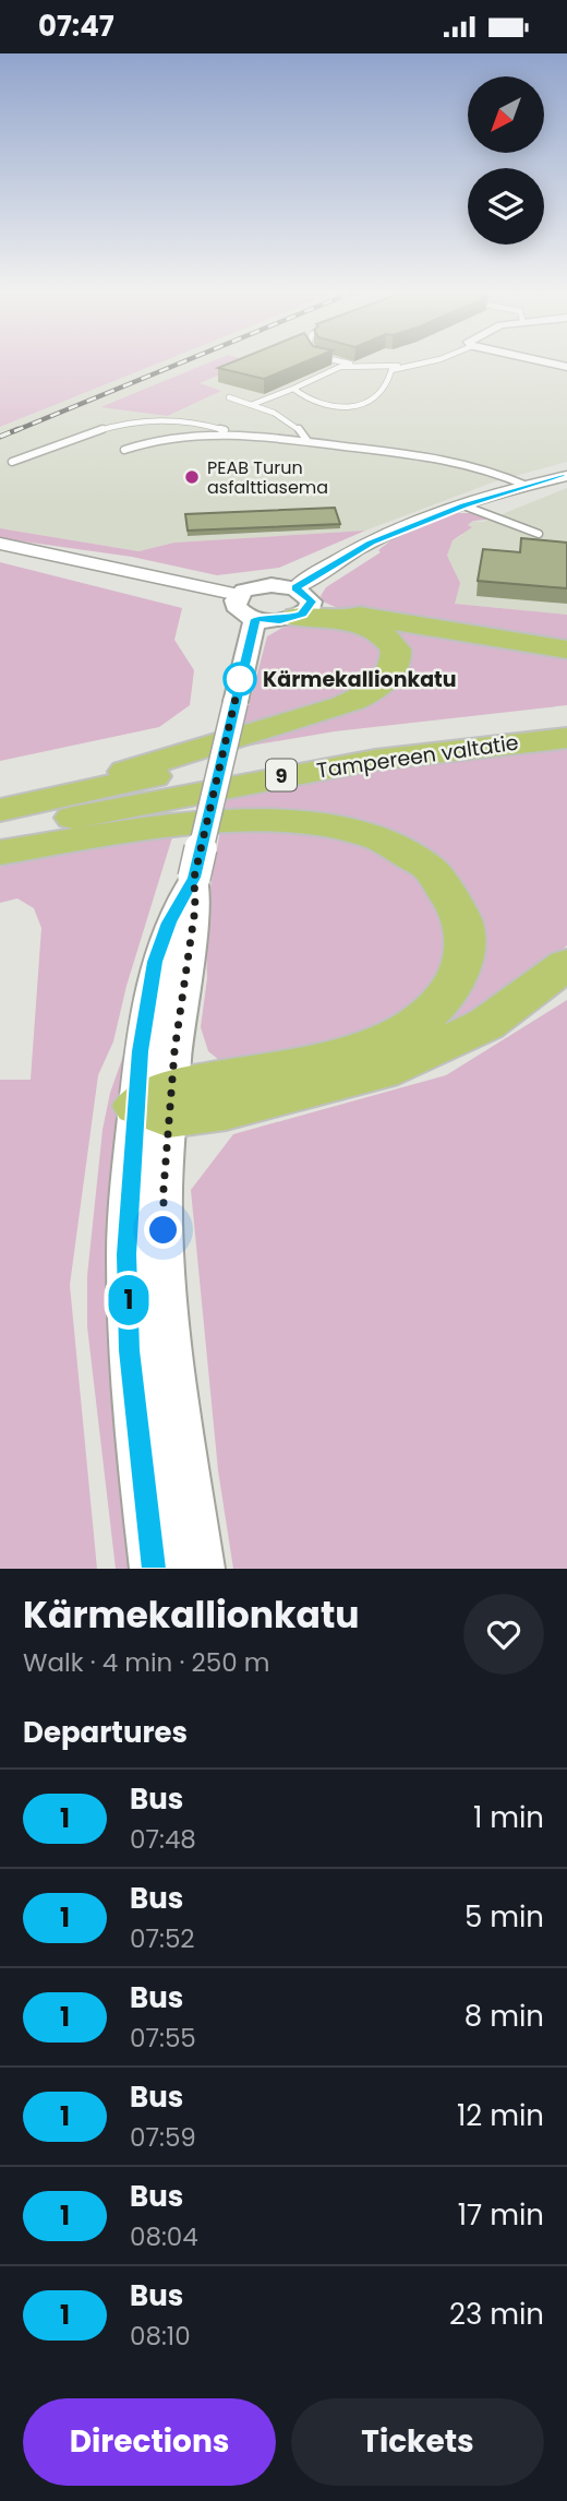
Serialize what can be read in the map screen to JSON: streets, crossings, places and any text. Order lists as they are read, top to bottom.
{
  "streets": {
    "highway": ["Tampereen valtatie", "9"]
  },
  "places": ["PEAB Turun asfalttiasema", "Kärmekallionkatu"],
  "lines": ["bus line 1"],
  "north": "bottom left",
  "page": {
    "status": "07:47",
    "on_map": "1",
    "heading": [
      ["Kärmekallionkatu", "Walk · 4 min · 250 m"],
      "Departures"
    ],
    "list": [
      {
        "mark": "1",
        "name": "Bus",
        "note": "07:48",
        "value": "1 min"
      },
      {
        "mark": "1",
        "name": "Bus",
        "note": "07:52",
        "value": "5 min"
      },
      {
        "mark": "1",
        "name": "Bus",
        "note": "07:55",
        "value": "8 min"
      },
      {
        "mark": "1",
        "name": "Bus",
        "note": "07:59",
        "value": "12 min"
      },
      {
        "mark": "1",
        "name": "Bus",
        "note": "08:04",
        "value": "17 min"
      },
      {
        "mark": "1",
        "name": "Bus",
        "note": "08:10",
        "value": "23 min"
      }
    ],
    "buttons": ["Directions", "Tickets"]
  }
}
